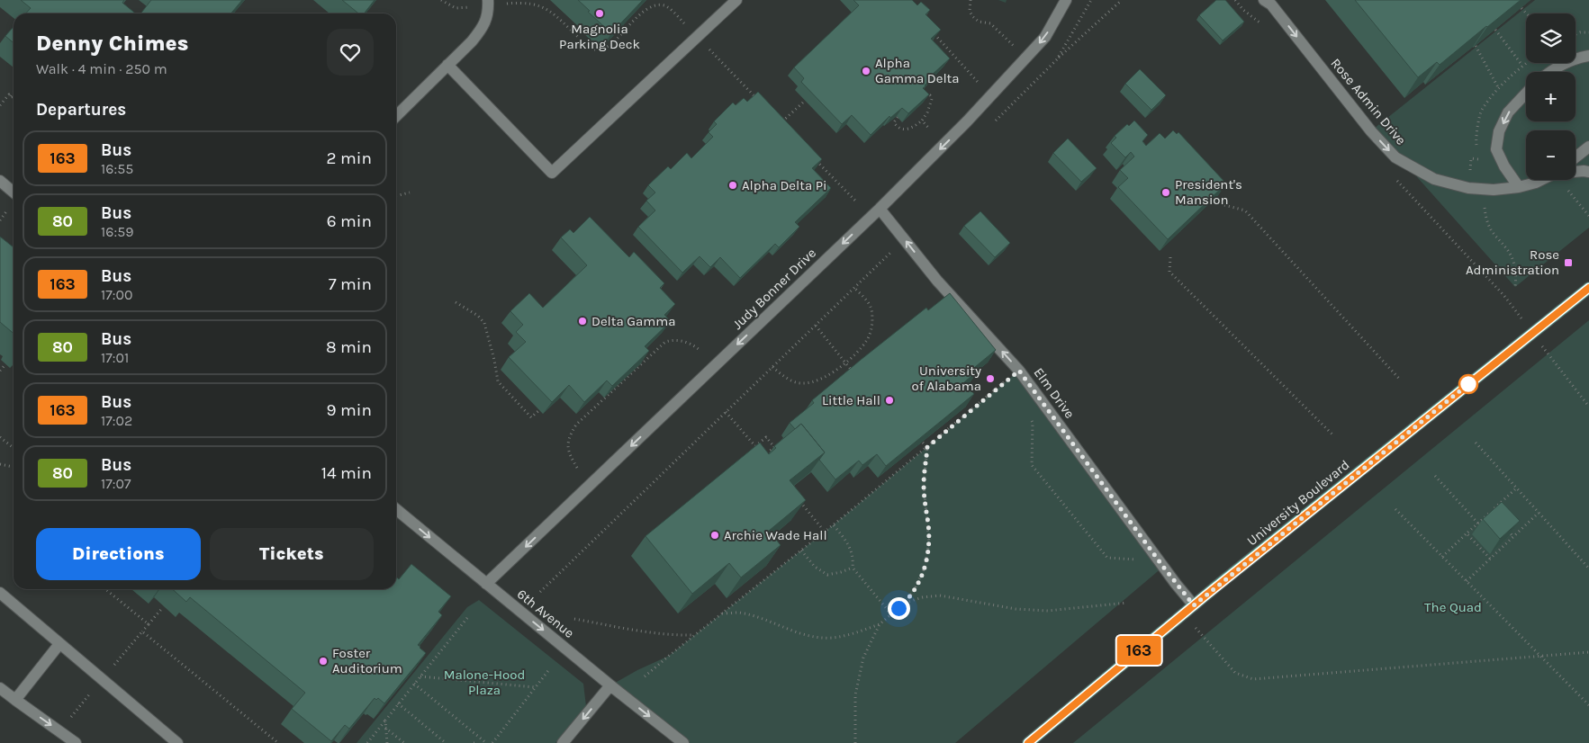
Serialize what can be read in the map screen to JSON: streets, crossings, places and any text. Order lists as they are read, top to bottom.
{
  "streets": {
    "main road": ["University Boulevard"],
    "street": [
      "Rose Admin Drive",
      "Judy Bonner Drive",
      "Elm Drive",
      "6th Avenue"
    ]
  },
  "crossings": [
    ["Judy Bonner Drive", "Elm Drive"],
    ["Judy Bonner Drive", "6th Avenue"],
    ["Elm Drive", "University Boulevard"]
  ],
  "one_way": [
    "Rose Admin Drive",
    "Judy Bonner Drive",
    "Elm Drive",
    "6th Avenue"
  ],
  "parks": ["The Quad", "Malone-Hood Plaza"],
  "places": {
    "other": [
      "Magnolia Parking Deck",
      "Alpha Gamma Delta",
      "Alpha Delta Pi",
      "President's Mansion",
      "Delta Gamma",
      "University of Alabama",
      "Little Hall",
      "Archie Wade Hall",
      "Foster Auditorium"
    ],
    "transit": ["Rose Administration"]
  },
  "lines": ["bus line 163"],
  "page": {
    "on_map": "163",
    "map_buttons": ["+", "−"],
    "heading": [
      ["Denny Chimes", "Walk · 4 min · 250 m"],
      "Departures"
    ],
    "list": [
      {
        "mark": "163",
        "name": "Bus",
        "note": "16:55",
        "value": "2 min"
      },
      {
        "mark": "80",
        "name": "Bus",
        "note": "16:59",
        "value": "6 min"
      },
      {
        "mark": "163",
        "name": "Bus",
        "note": "17:00",
        "value": "7 min"
      },
      {
        "mark": "80",
        "name": "Bus",
        "note": "17:01",
        "value": "8 min"
      },
      {
        "mark": "163",
        "name": "Bus",
        "note": "17:02",
        "value": "9 min"
      },
      {
        "mark": "80",
        "name": "Bus",
        "note": "17:07",
        "value": "14 min"
      }
    ],
    "buttons": ["Directions", "Tickets"]
  }
}
